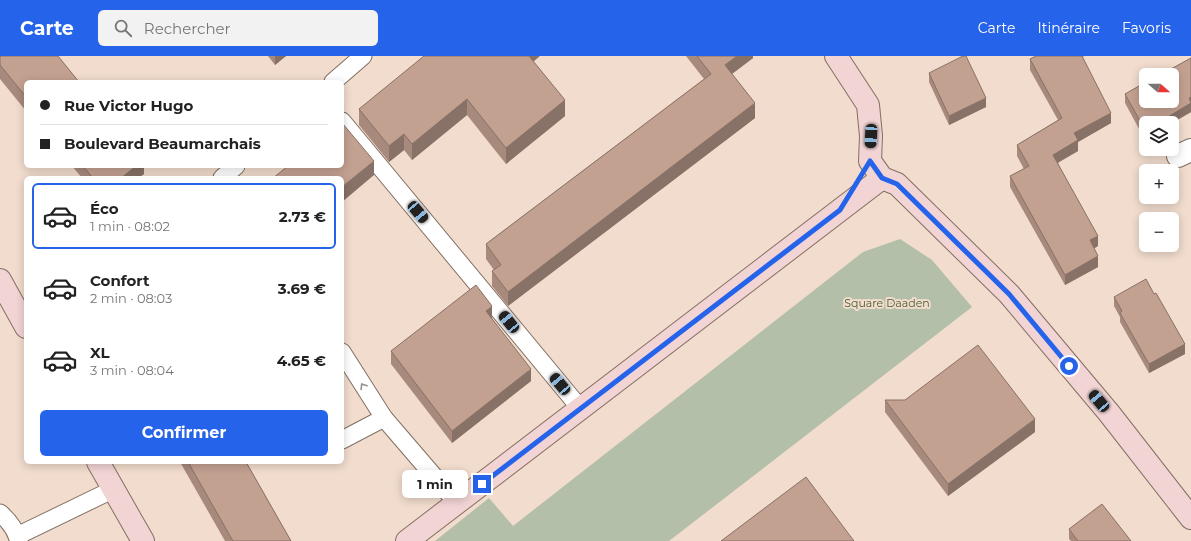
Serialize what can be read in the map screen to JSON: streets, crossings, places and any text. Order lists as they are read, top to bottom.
{
  "parks": ["Square Daaden"],
  "north": "right",
  "page": {
    "header": "Carte",
    "search": "Rechercher",
    "nav": ["Carte", "Itinéraire", "Favoris"],
    "map_buttons": ["+", "−"],
    "banner": ["Rue Victor Hugo", "Boulevard Beaumarchais"],
    "list": [
      {
        "name": "Éco",
        "note": "1 min · 08:02",
        "value": "2.73 €"
      },
      {
        "name": "Confort",
        "note": "2 min · 08:03",
        "value": "3.69 €"
      },
      {
        "name": "XL",
        "note": "3 min · 08:04",
        "value": "4.65 €"
      }
    ],
    "buttons": "Confirmer",
    "bubble": "1 min"
  }
}
